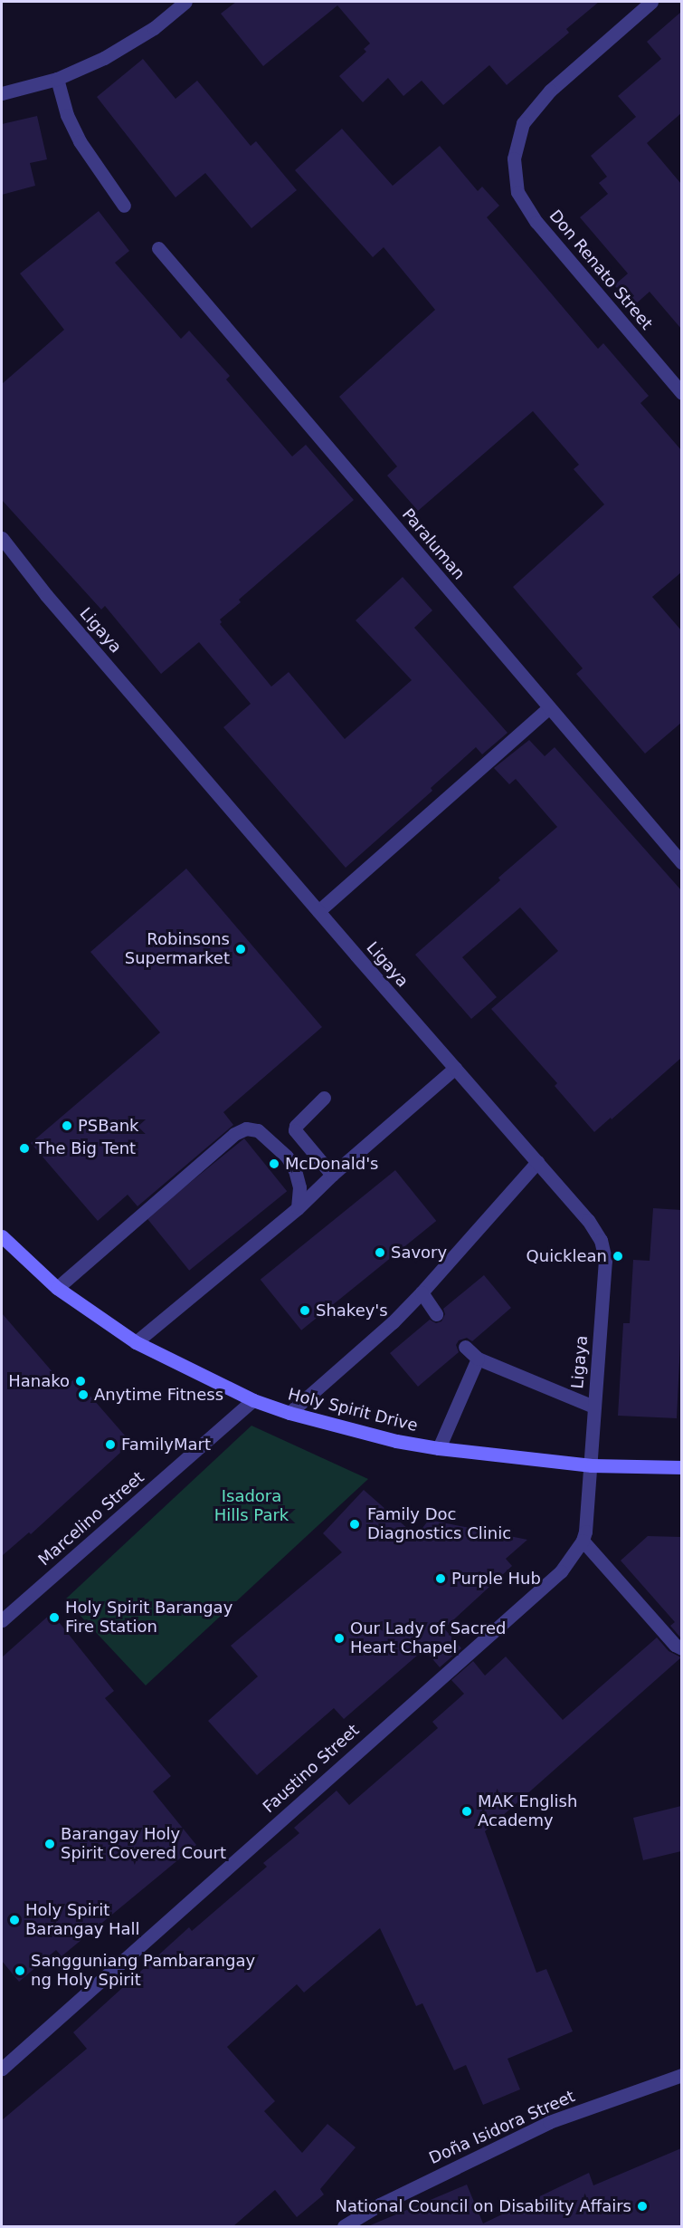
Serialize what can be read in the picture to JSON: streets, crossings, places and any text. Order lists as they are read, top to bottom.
{
  "streets": {
    "main road": ["Holy Spirit Drive"],
    "street": [
      "Don Renato Street",
      "Paraluman",
      "Ligaya",
      "Marcelino Street",
      "Faustino Street",
      "Doña Isidora Street"
    ]
  },
  "crossings": [
    ["Ligaya", "Holy Spirit Drive"],
    ["Ligaya", "Faustino Street"],
    ["Holy Spirit Drive", "Marcelino Street"],
    ["Holy Spirit Drive", "Faustino Street"]
  ],
  "parks": ["Isadora Hills Park"],
  "places": [
    "Robinsons Supermarket",
    "PSBank",
    "The Big Tent",
    "McDonald's",
    "Savory",
    "Quicklean",
    "Shakey's",
    "Hanako",
    "Anytime Fitness",
    "FamilyMart",
    "Family Doc Diagnostics Clinic",
    "Purple Hub",
    "Holy Spirit Barangay Fire Station",
    "Our Lady of Sacred Heart Chapel",
    "MAK English Academy",
    "Barangay Holy Spirit Covered Court",
    "Holy Spirit Barangay Hall",
    "Sangguniang Pambarangay ng Holy Spirit",
    "National Council on Disability Affairs"
  ]
}
